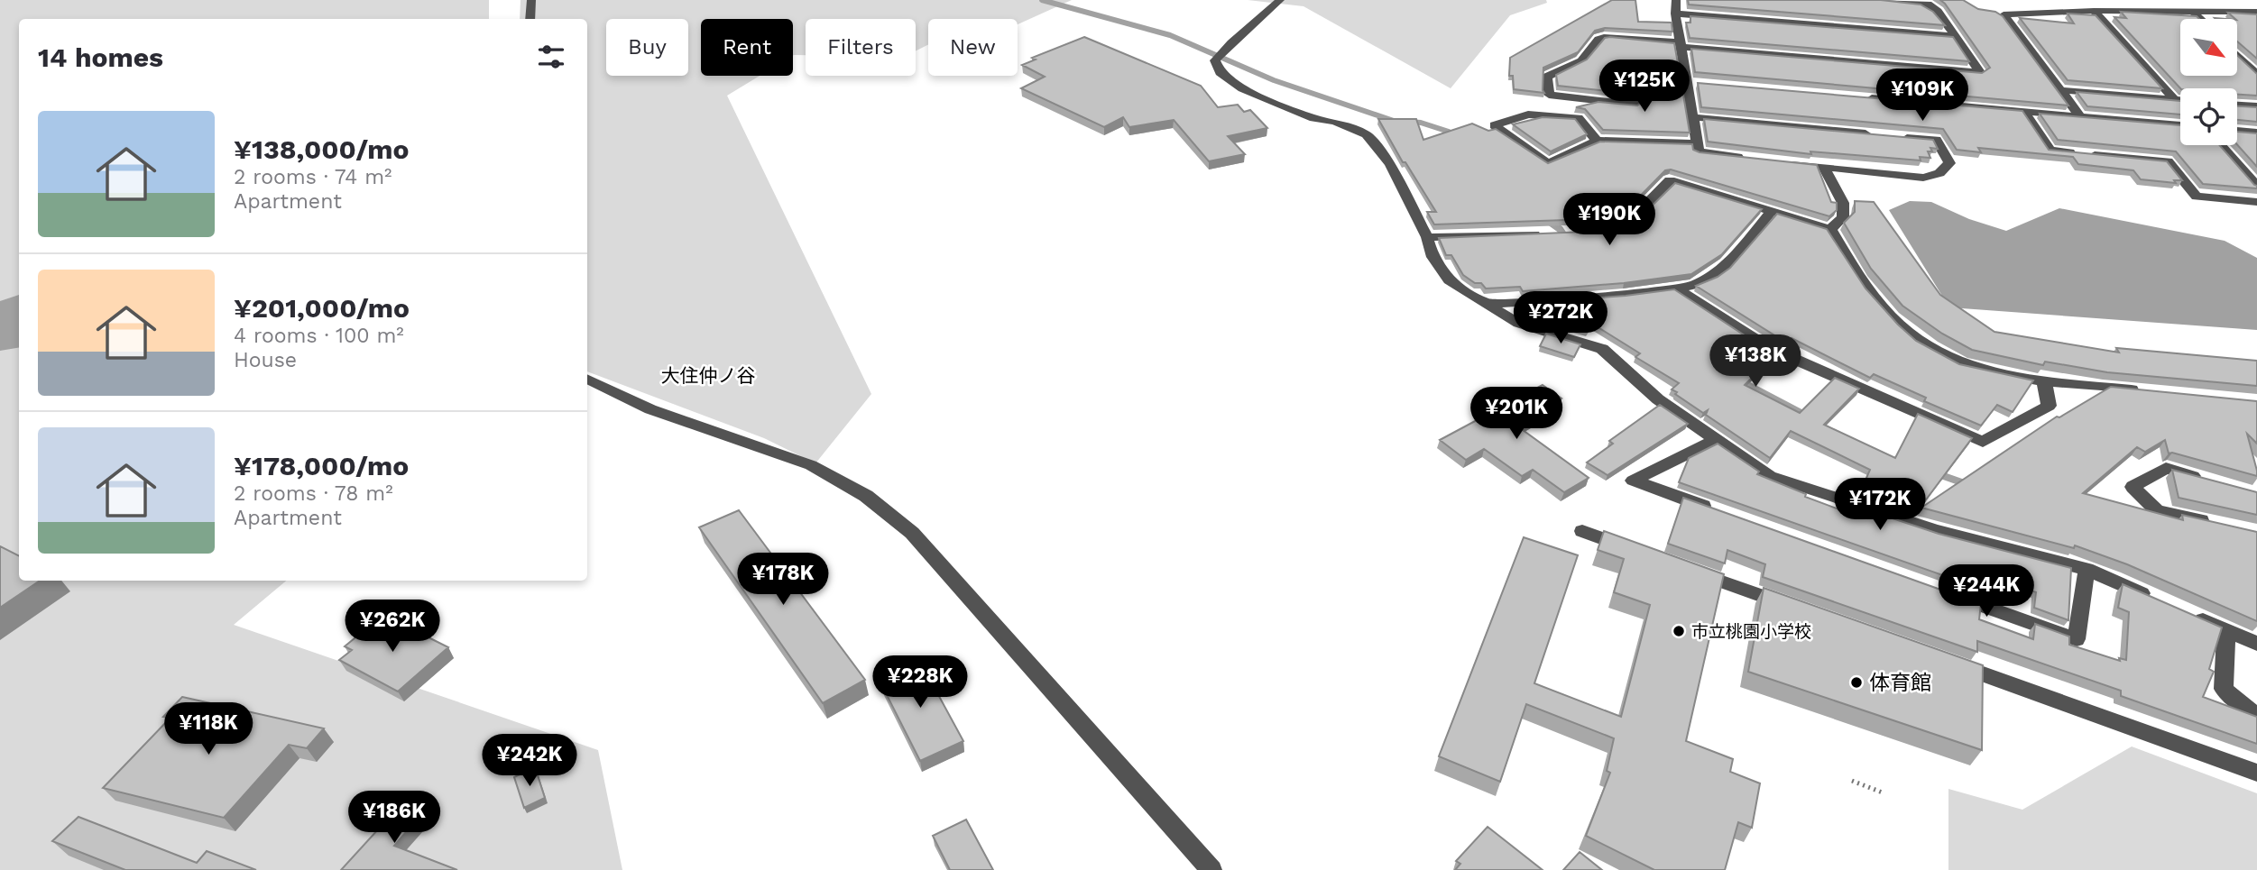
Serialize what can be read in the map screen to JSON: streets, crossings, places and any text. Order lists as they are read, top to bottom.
{
  "districts": ["大住仲ノ谷"],
  "places": ["市立桃園小学校", "体育館"],
  "north": "bottom right",
  "page": {
    "chip": [
      "Buy",
      "Rent",
      "Filters",
      "New"
    ],
    "heading": "14 homes",
    "price": [
      "¥125K",
      "¥109K",
      "¥190K",
      "¥272K",
      "¥138K",
      "¥201K",
      "¥172K",
      "¥178K",
      "¥244K",
      "¥262K",
      "¥228K",
      "¥118K",
      "¥242K",
      "¥186K"
    ],
    "list": [
      {
        "name": "¥138,000/mo",
        "note": "2 rooms · 74 m² · Apartment"
      },
      {
        "name": "¥201,000/mo",
        "note": "4 rooms · 100 m² · House"
      },
      {
        "name": "¥178,000/mo",
        "note": "2 rooms · 78 m² · Apartment"
      }
    ]
  }
}
